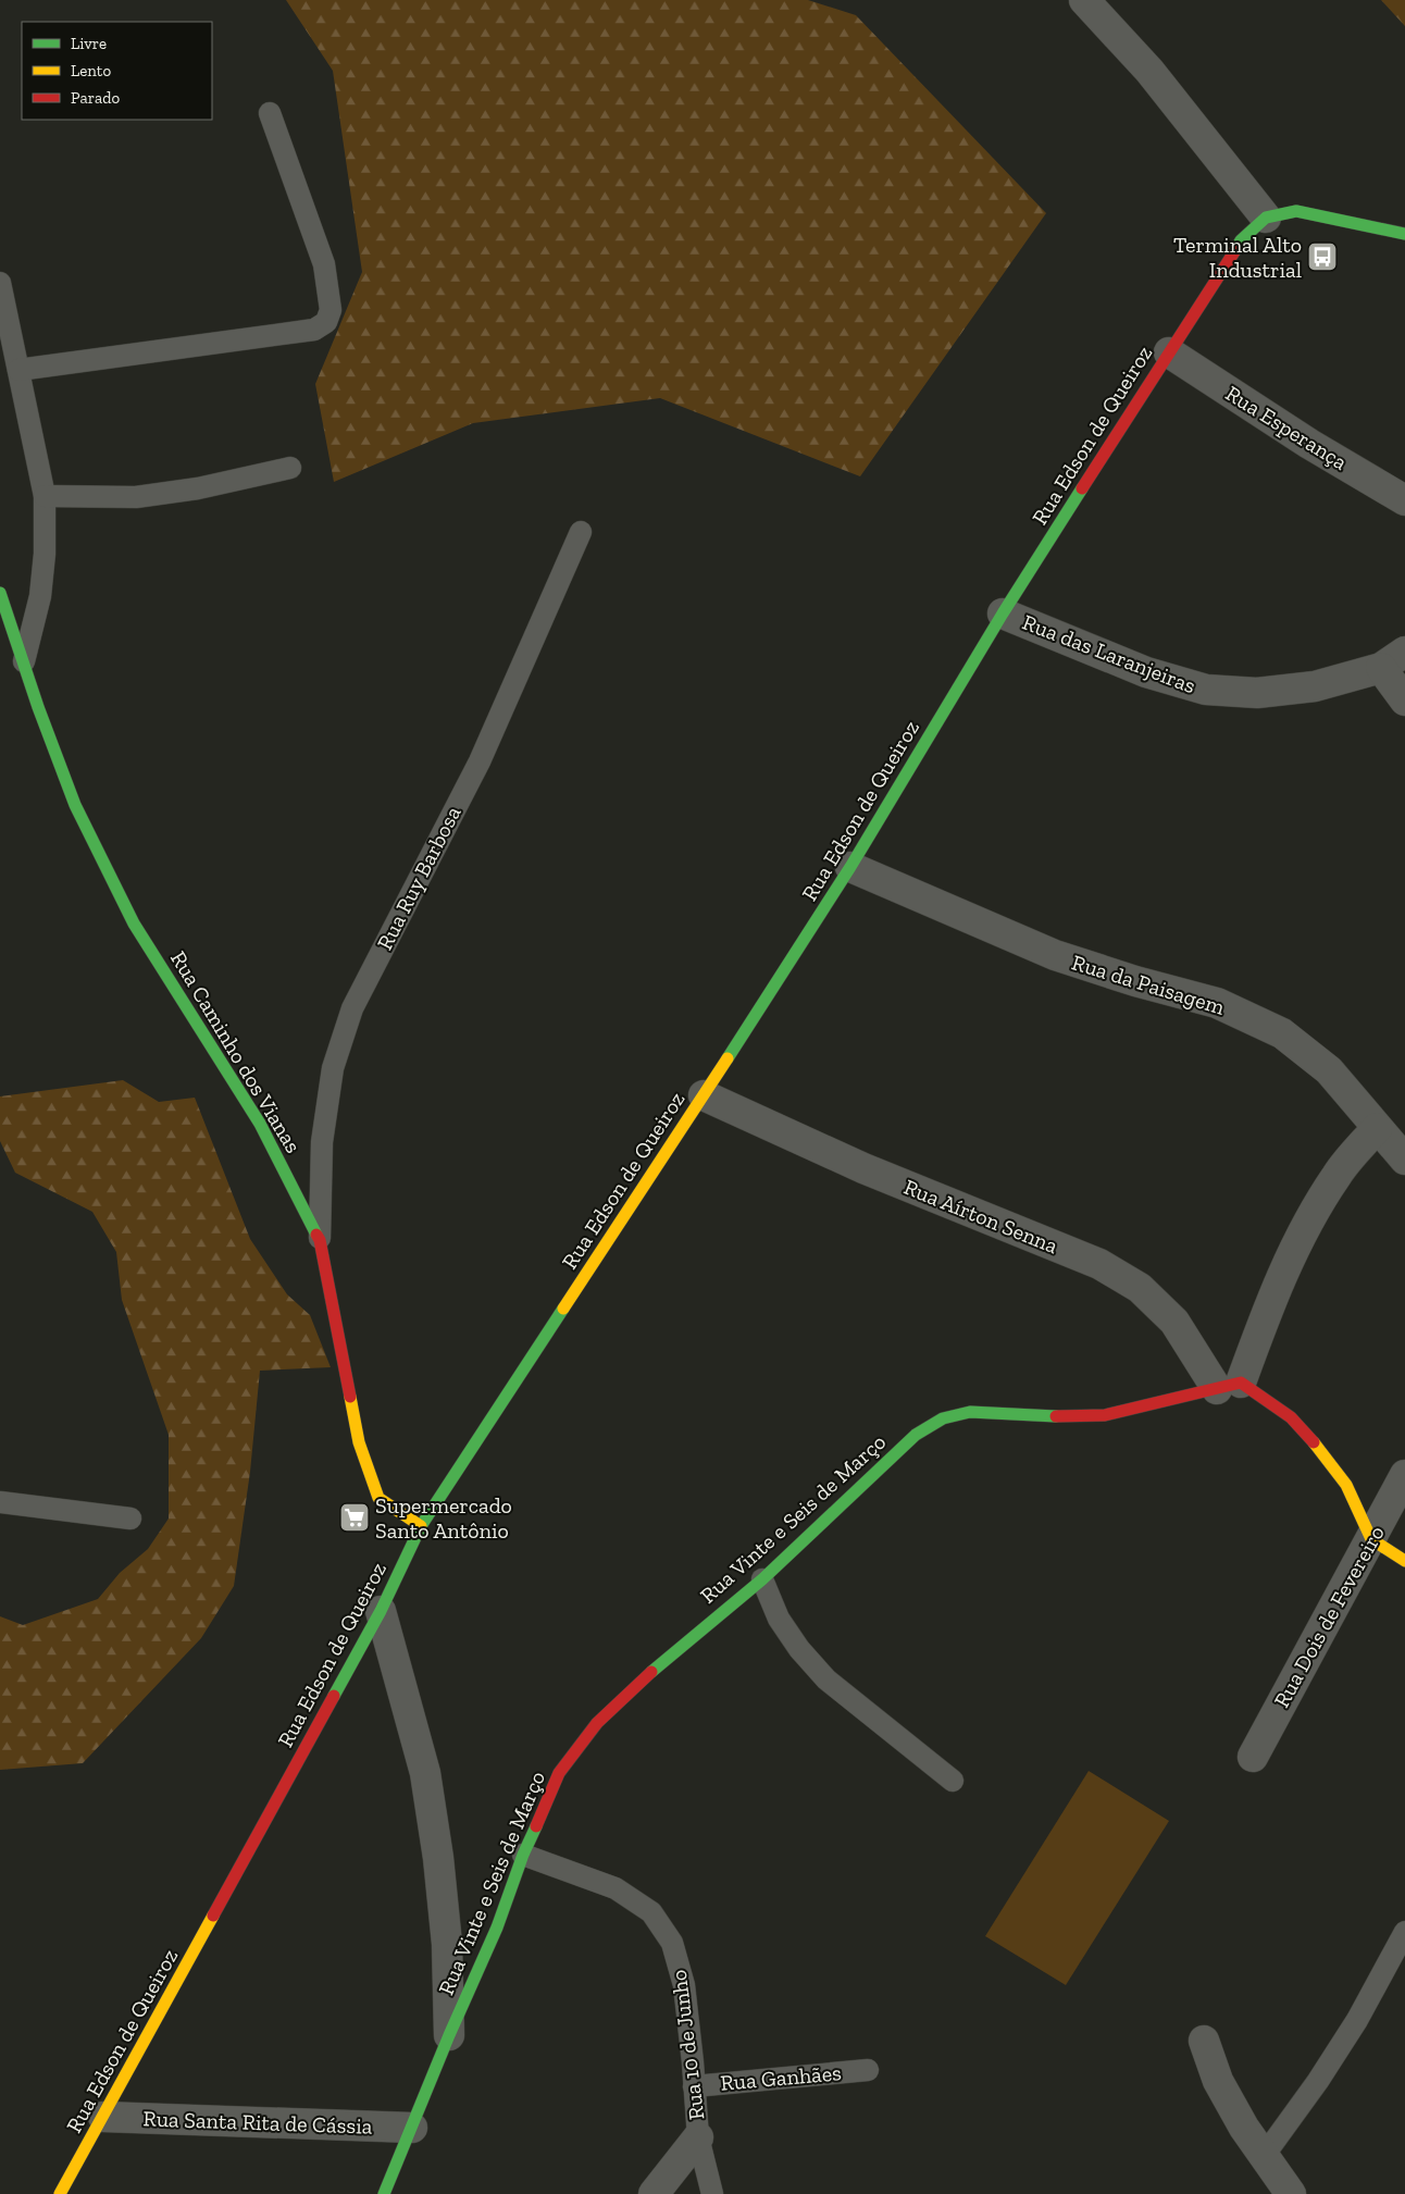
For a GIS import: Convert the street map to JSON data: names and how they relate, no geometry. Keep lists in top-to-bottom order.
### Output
{
  "streets": {
    "street": [
      "Rua Esperança",
      "Rua Edson de Queiroz",
      "Rua das Laranjeiras",
      "Rua da Paisagem",
      "Rua Caminho dos Vianas",
      "Rua Aírton Senna",
      "Rua Vinte e Seis de Março",
      "Rua Dois de Fevereiro",
      "Rua Santa Rita de Cássia"
    ],
    "lane": ["Rua Ruy Barbosa", "Rua 10 de Junho", "Rua Ganhães"]
  },
  "crossings": [
    ["Rua Esperança", "Rua Edson de Queiroz"],
    ["Rua Edson de Queiroz", "Rua das Laranjeiras"],
    ["Rua Edson de Queiroz", "Rua da Paisagem"],
    ["Rua Edson de Queiroz", "Rua Caminho dos Vianas"],
    ["Rua Edson de Queiroz", "Rua Aírton Senna"],
    ["Rua Edson de Queiroz", "Rua Santa Rita de Cássia"],
    ["Rua Ruy Barbosa", "Rua Caminho dos Vianas"],
    ["Rua Aírton Senna", "Rua Vinte e Seis de Março"],
    ["Rua Vinte e Seis de Março", "Rua 10 de Junho"],
    ["Rua Vinte e Seis de Março", "Rua Santa Rita de Cássia"],
    ["Rua 10 de Junho", "Rua Ganhães"]
  ],
  "places": {
    "bus stop": ["Terminal Alto Industrial"],
    "supermarket": ["Supermercado Santo Antônio"]
  },
  "legend": ["Livre", "Lento", "Parado"]
}
